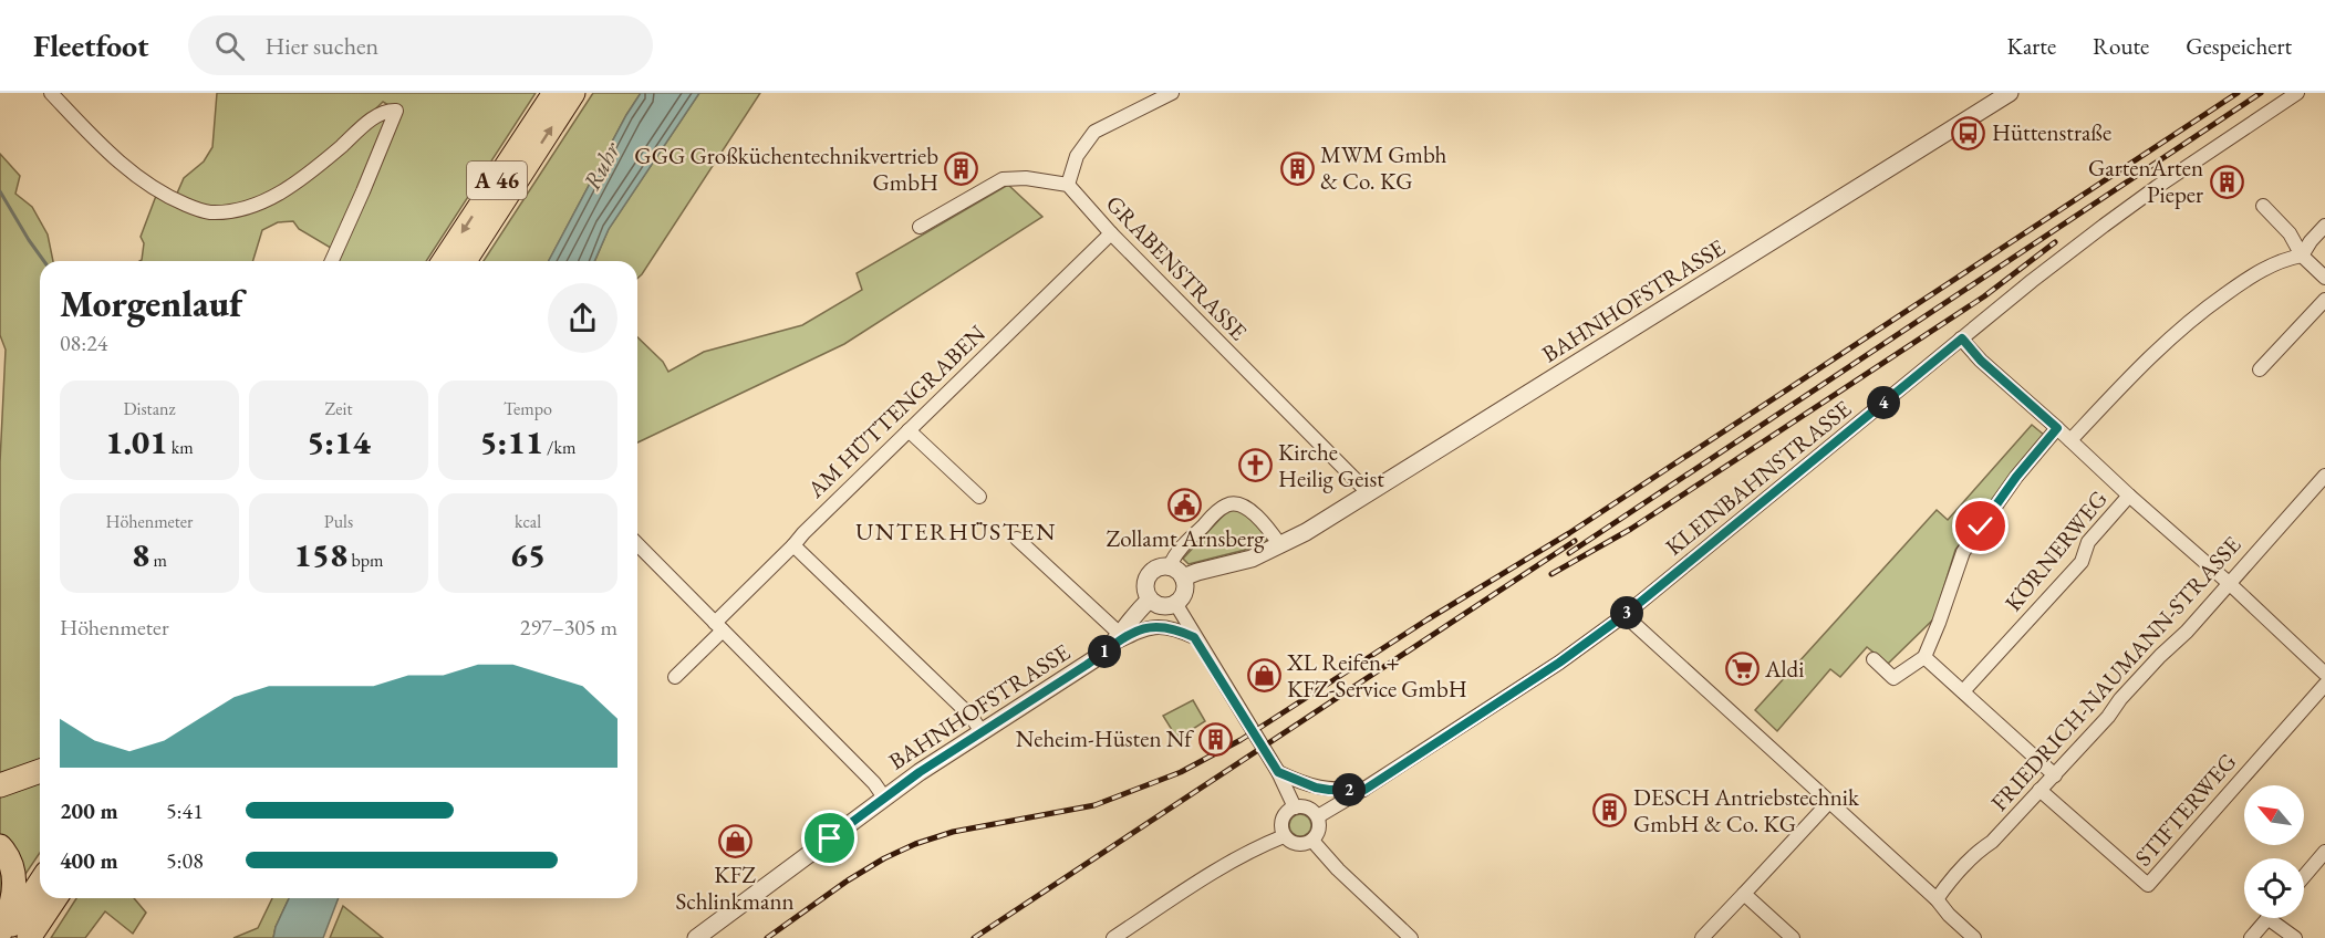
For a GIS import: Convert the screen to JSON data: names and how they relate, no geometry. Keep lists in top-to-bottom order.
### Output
{
  "streets": {
    "highway": ["A 46"],
    "street": [
      "GRABENSTRASSE",
      "BAHNHOFSTRASSE",
      "AM HÜTTENGRABEN",
      "KLEINBAHNSTRASSE",
      "KÖRNERWEG",
      "FRIEDRICH-NAUMANN-STRASSE",
      "STIFTERWEG"
    ]
  },
  "crossings": [
    ["GRABENSTRASSE", "BAHNHOFSTRASSE"],
    ["GRABENSTRASSE", "AM HÜTTENGRABEN"],
    ["FRIEDRICH-NAUMANN-STRASSE", "STIFTERWEG"]
  ],
  "districts": ["UNTERHÜSTEN"],
  "water": ["Ruhr"],
  "places": {
    "bus stop": ["Hüttenstraße"],
    "building": [
      "MWM Gmbh & Co. KG",
      "GGG Großküchentechnikvertrieb GmbH",
      "GartenArten Pieper",
      "Neheim-Hüsten Nf",
      "DESCH Antriebstechnik GmbH & Co. KG"
    ],
    "church": ["Kirche Heilig Geist"],
    "public building": ["Zollamt Arnsberg"],
    "supermarket": ["Aldi"],
    "shop": ["XL Reifen + KFZ-Service GmbH", "KFZ Schlinkmann"]
  },
  "north": "top left",
  "page": {
    "header": "Fleetfoot",
    "search": "Hier suchen",
    "nav": ["Karte", "Route", "Gespeichert"],
    "heading": ["Morgenlauf", "08:24"],
    "stats": [
      ["Distanz", "1.01 km"],
      ["Zeit", "5:14"],
      ["Tempo", "5:11 /km"],
      ["Höhenmeter", "8 m"],
      ["Puls", "158 bpm"],
      ["kcal", "65"]
    ],
    "pins": [
      "4",
      "3",
      "1",
      "2"
    ],
    "chart": ["Höhenmeter", "297–305 m"],
    "list": [
      {
        "name": "200 m",
        "note": "5:41"
      },
      {
        "name": "400 m",
        "note": "5:08"
      }
    ]
  }
}
